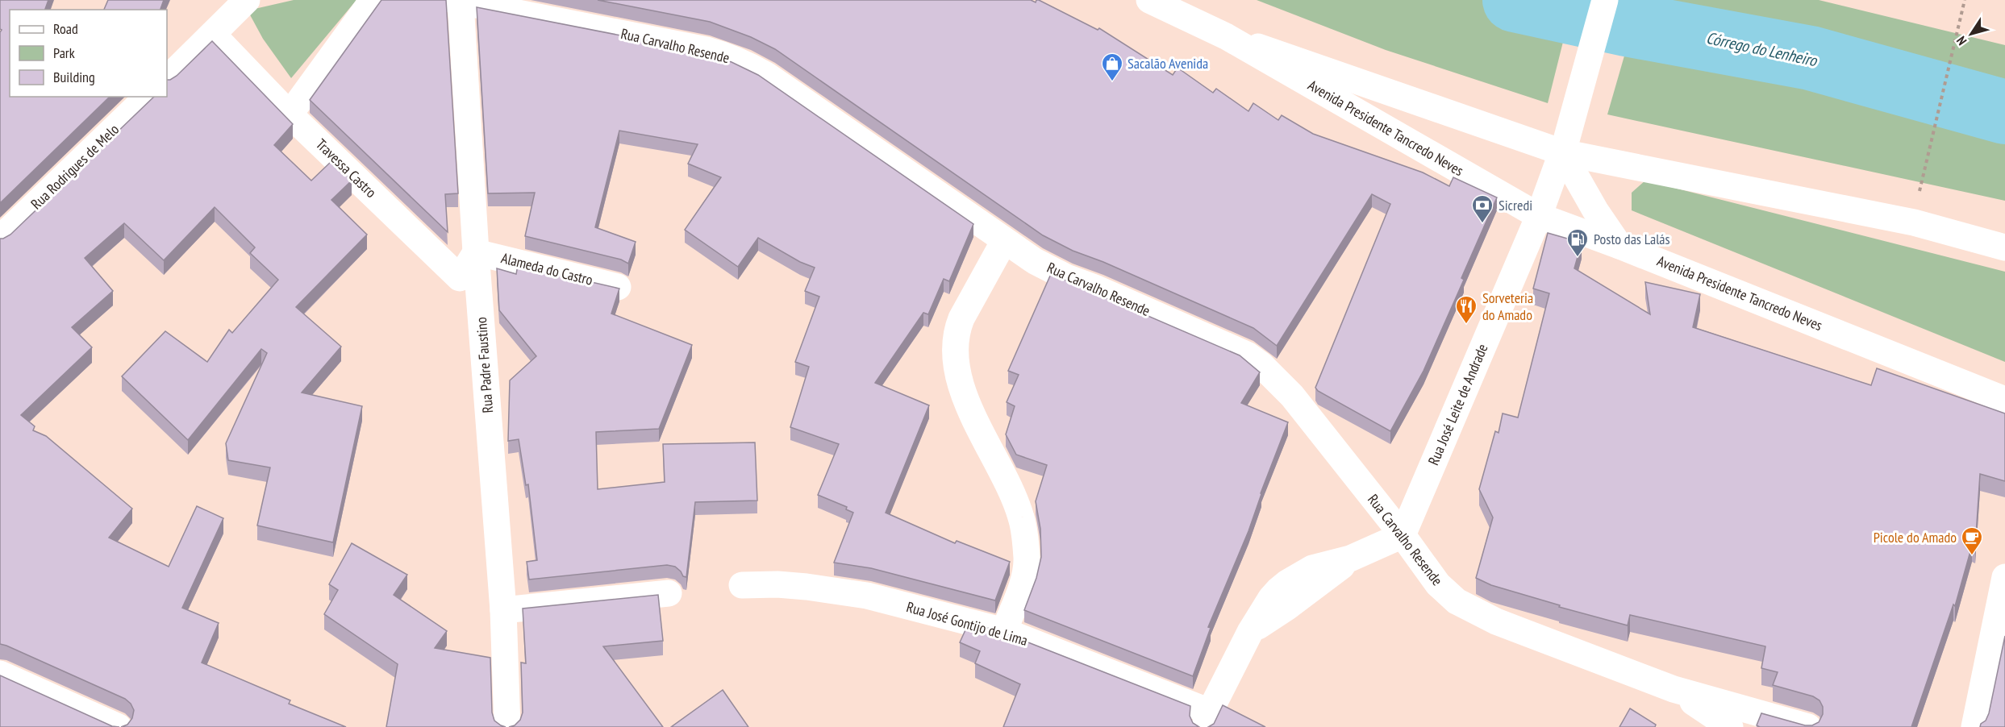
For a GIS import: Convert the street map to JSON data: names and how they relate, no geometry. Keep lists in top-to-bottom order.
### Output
{
  "streets": {
    "main road": [
      "Rua Carvalho Resende",
      "Avenida Presidente Tancredo Neves",
      "Rua Rodrigues de Melo",
      "Travessa Castro",
      "Alameda do Castro",
      "Rua Padre Faustino",
      "Rua José Leite de Andrade",
      "Rua José Gontijo de Lima"
    ]
  },
  "crossings": [
    ["Rua Carvalho Resende", "Rua Padre Faustino"],
    ["Rua Carvalho Resende", "Rua José Leite de Andrade"],
    ["Avenida Presidente Tancredo Neves", "Rua José Leite de Andrade"],
    ["Travessa Castro", "Alameda do Castro"],
    ["Travessa Castro", "Rua Padre Faustino"],
    ["Alameda do Castro", "Rua Padre Faustino"]
  ],
  "water": ["Córrego do Lenheiro"],
  "places": {
    "shop": ["Sacalão Avenida"],
    "bank": ["Sicredi"],
    "fuel station": ["Posto das Lalás"],
    "restaurant": ["Sorveteria do Amado"],
    "cafe": ["Picole do Amado"]
  },
  "legend": ["Road", "Park", "Building"],
  "north": "bottom left"
}
